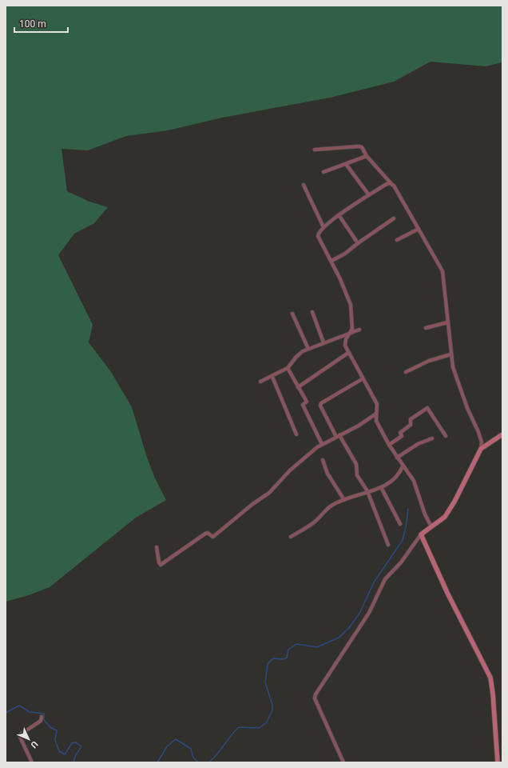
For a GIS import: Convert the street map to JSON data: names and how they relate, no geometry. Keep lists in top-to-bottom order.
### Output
{
  "scale_bar": "100 m",
  "north": "bottom right"
}
